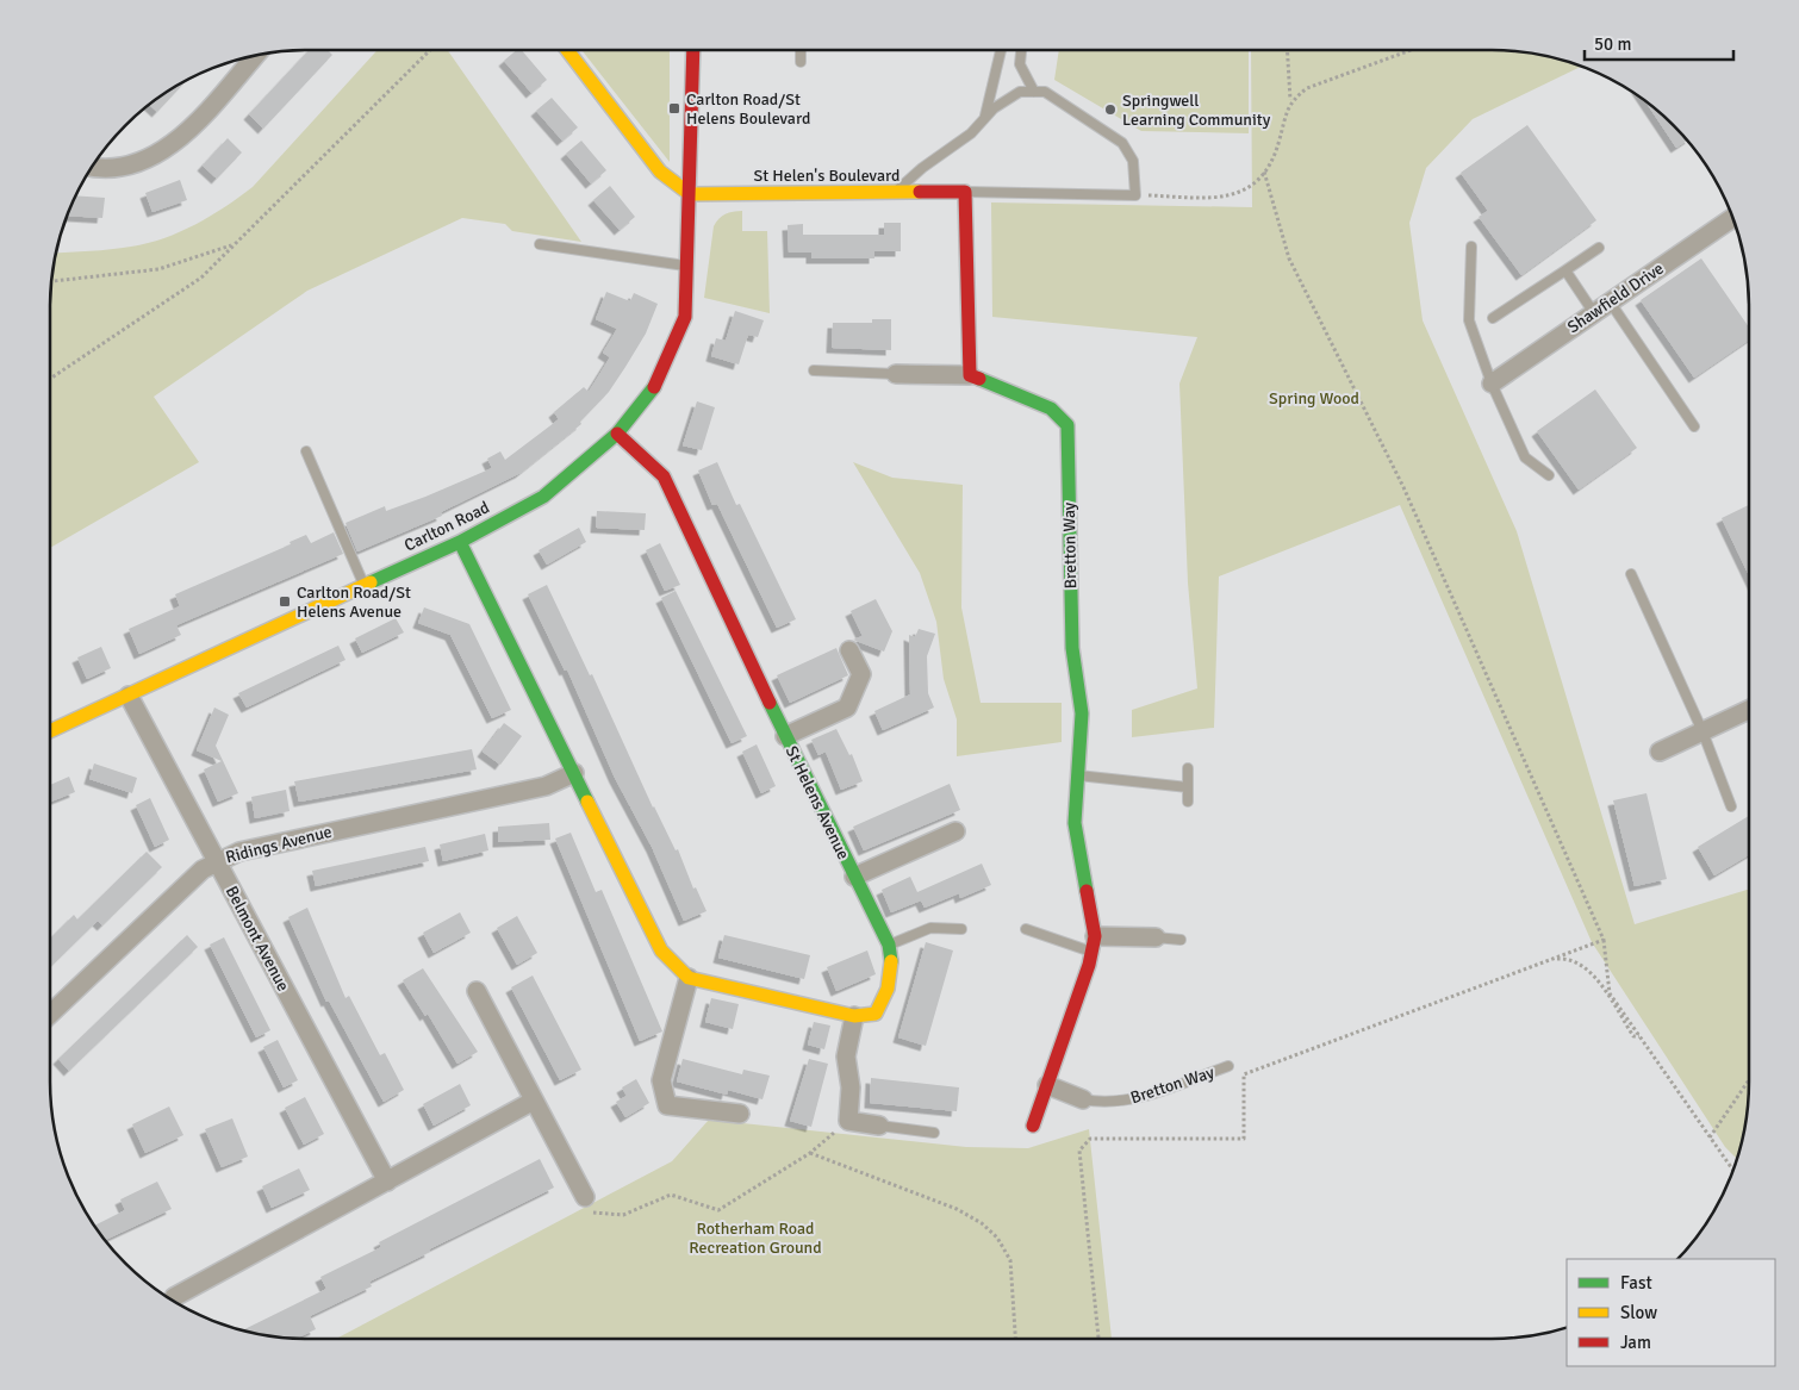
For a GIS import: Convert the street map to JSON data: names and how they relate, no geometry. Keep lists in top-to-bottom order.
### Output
{
  "streets": {
    "street": [
      "St Helen's Boulevard",
      "Shawfield Drive",
      "Carlton Road",
      "Bretton Way",
      "St Helens Avenue",
      "Ridings Avenue",
      "Belmont Avenue"
    ]
  },
  "crossings": [
    ["St Helen's Boulevard", "Carlton Road"],
    ["Carlton Road", "St Helens Avenue"],
    ["Carlton Road", "Belmont Avenue"],
    ["Ridings Avenue", "Belmont Avenue"]
  ],
  "parks": ["Spring Wood", "Rotherham Road Recreation Ground"],
  "places": {
    "transit": ["Carlton Road/St Helens Boulevard", "Carlton Road/St Helens Avenue"],
    "other": ["Springwell Learning Community"]
  },
  "legend": ["Fast", "Slow", "Jam"],
  "scale_bar": "50 m"
}
